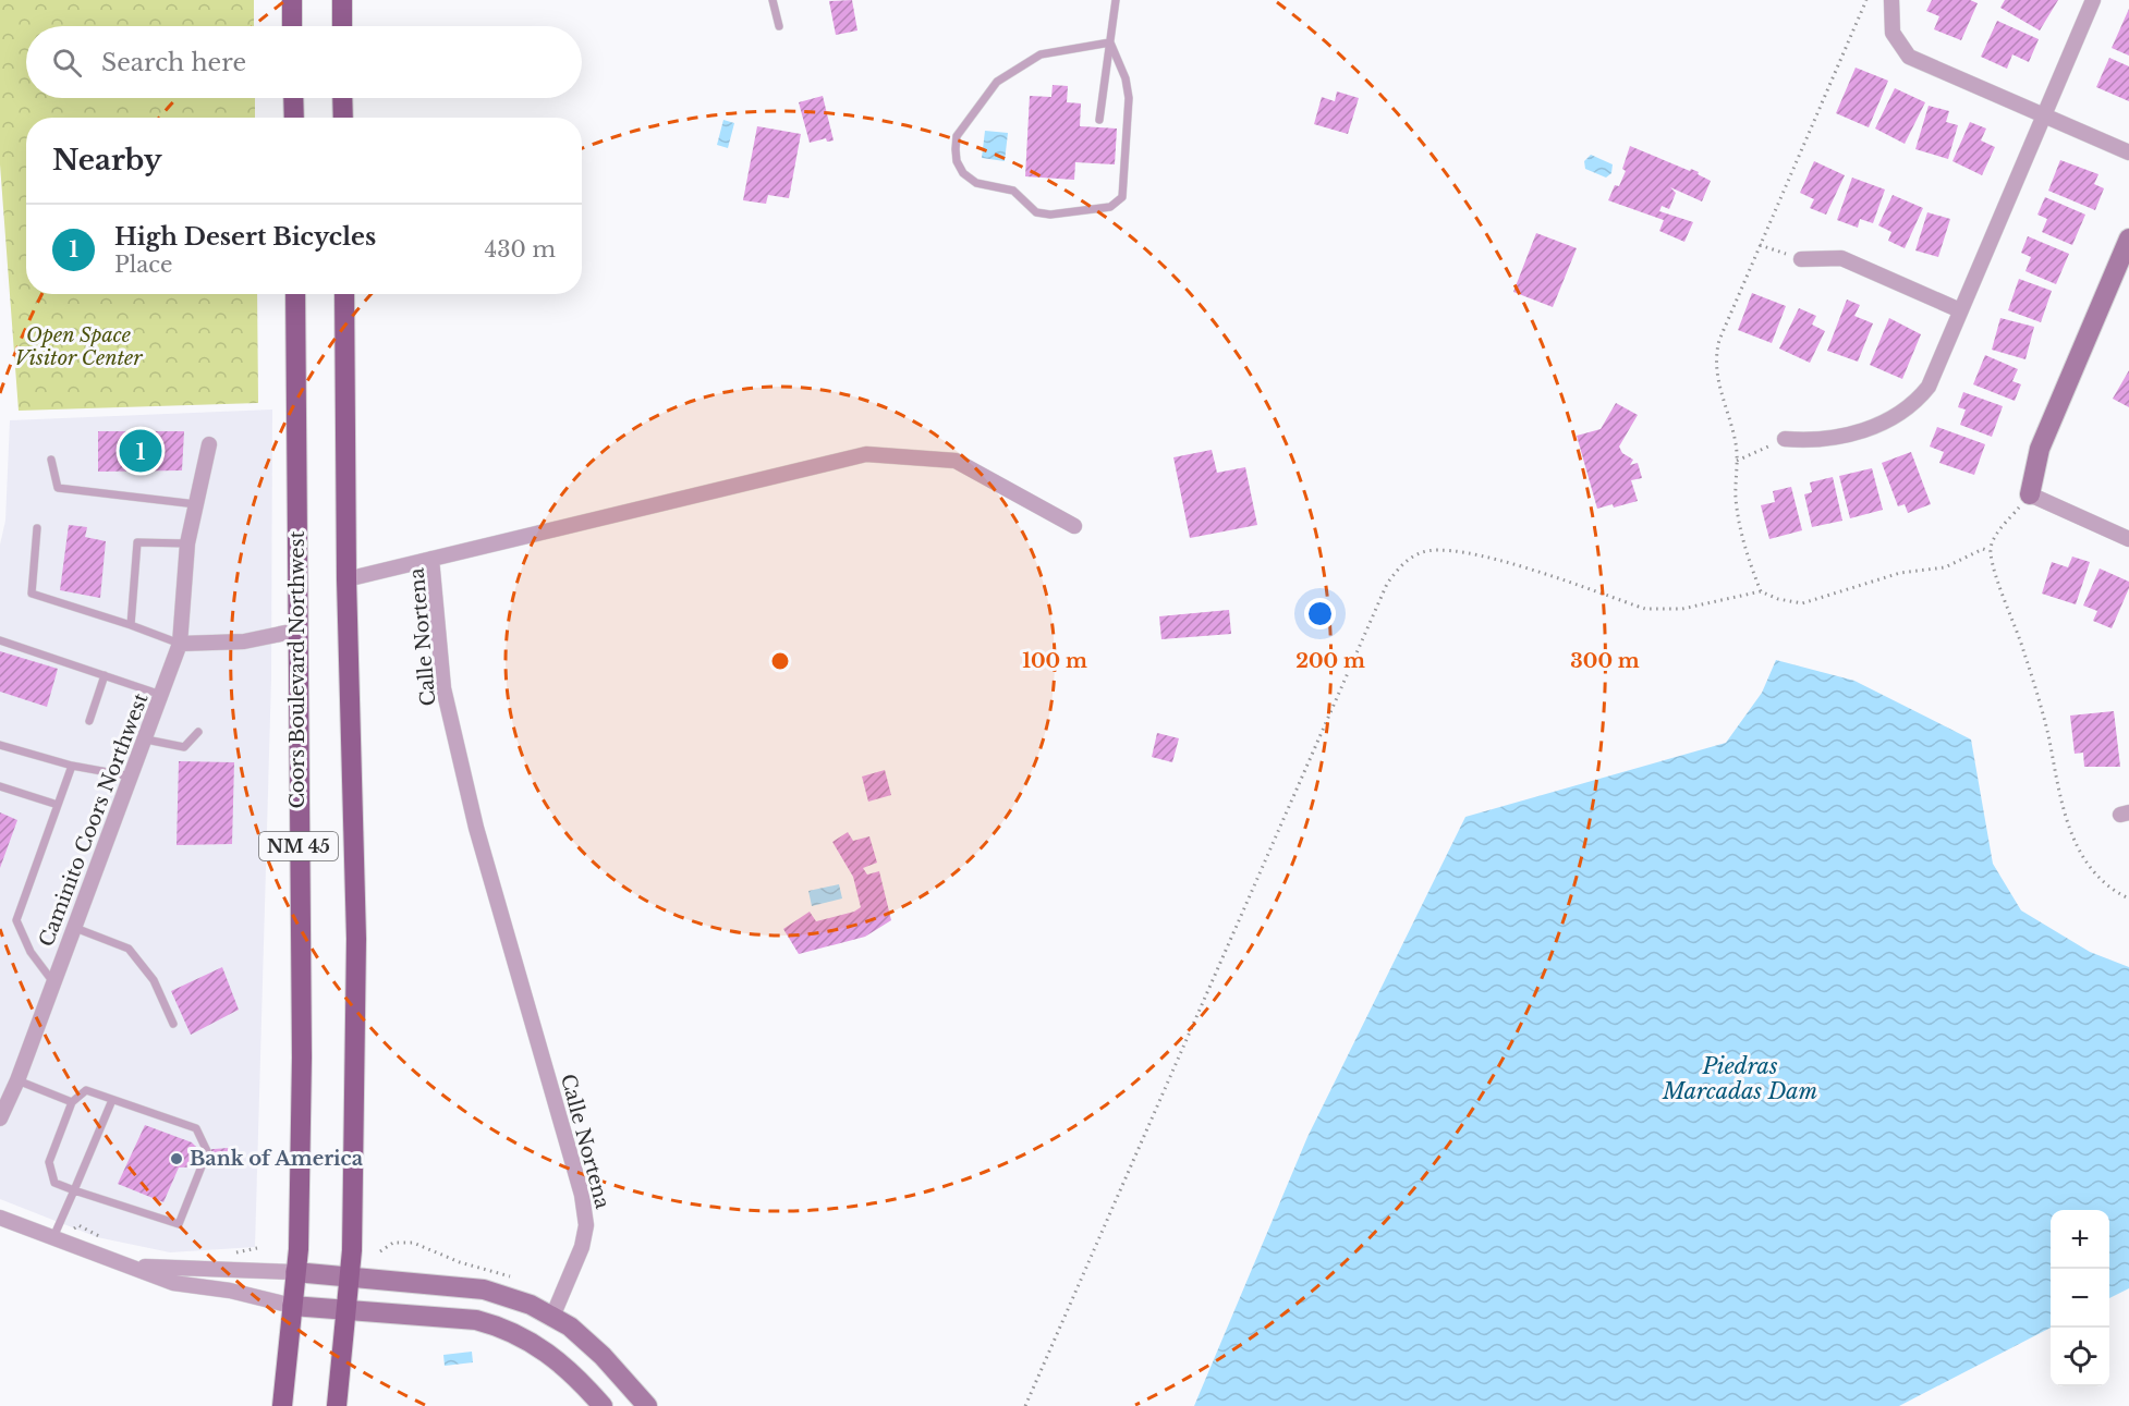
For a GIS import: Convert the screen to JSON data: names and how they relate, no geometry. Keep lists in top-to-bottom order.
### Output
{
  "streets": {
    "main road": ["Coors Boulevard Northwest", "NM 45"],
    "street": ["Calle Nortena", "Caminito Coors Northwest"]
  },
  "water": ["Piedras Marcadas Dam"],
  "parks": ["Open Space Visitor Center"],
  "places": ["Bank of America"],
  "page": {
    "search": "Search here",
    "heading": "Nearby",
    "list": [
      {
        "mark": "1",
        "name": "High Desert Bicycles",
        "note": "Place",
        "value": "430 m"
      }
    ],
    "pins": "1",
    "map_buttons": ["+", "−"]
  },
  "rings": ["100 m", "200 m", "300 m"]
}
